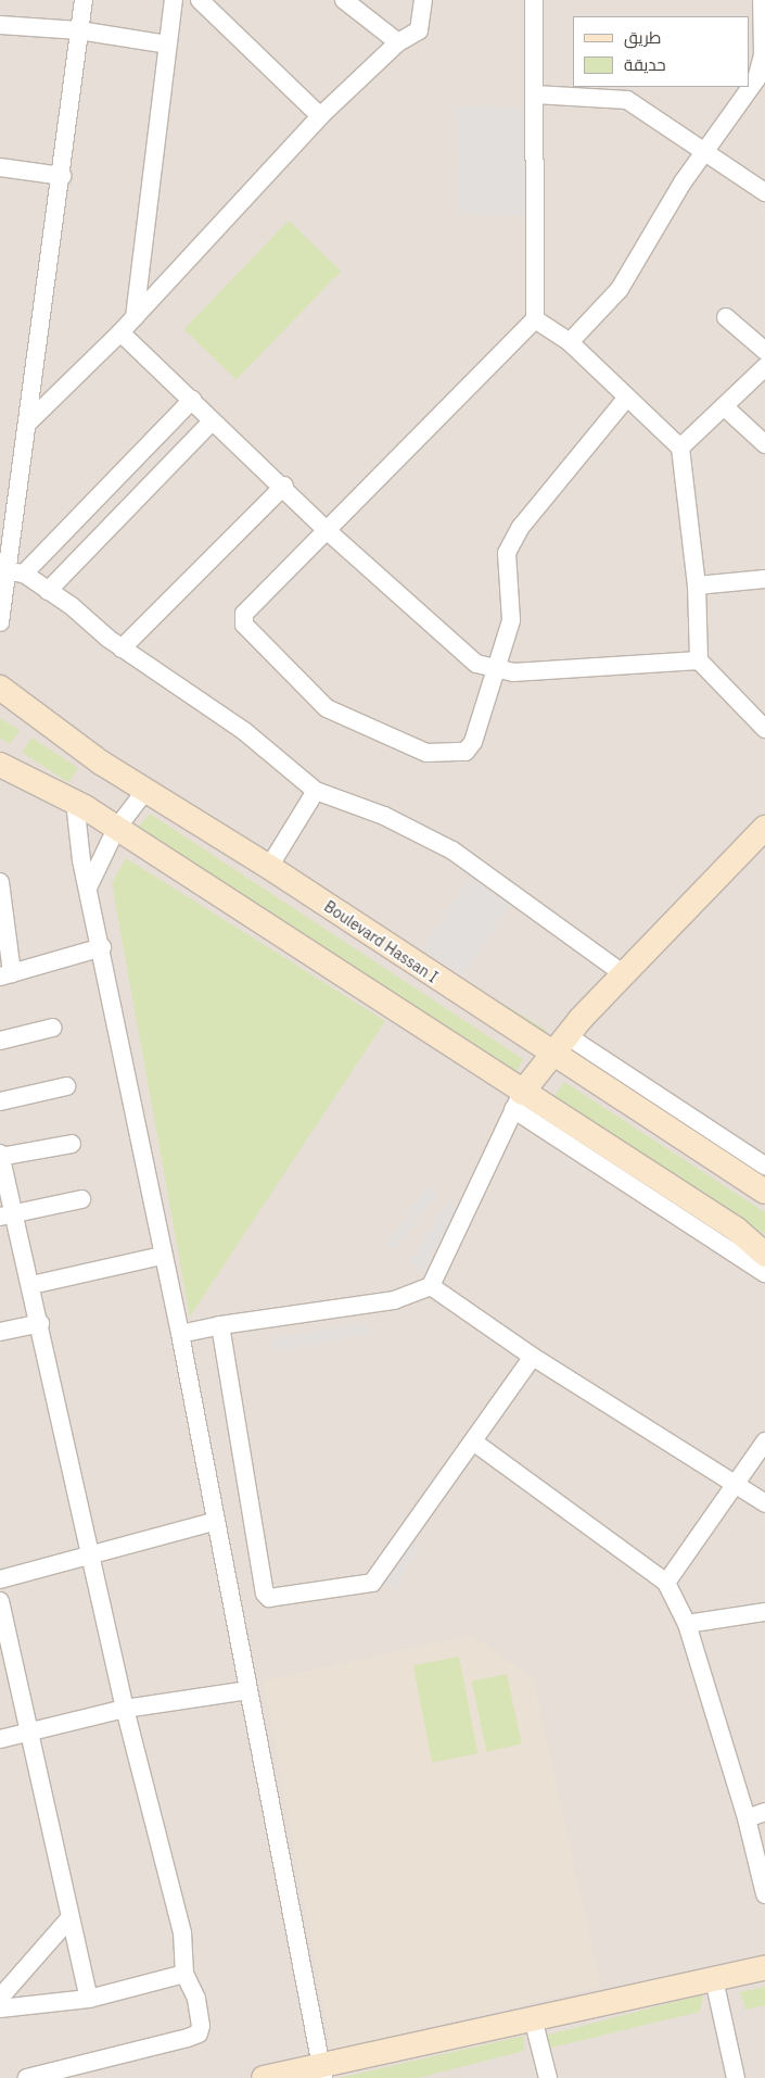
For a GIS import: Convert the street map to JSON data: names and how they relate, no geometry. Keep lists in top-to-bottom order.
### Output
{
  "streets": {
    "main road": ["Boulevard Hassan I"]
  },
  "legend": ["طريق", "حديقة"]
}
